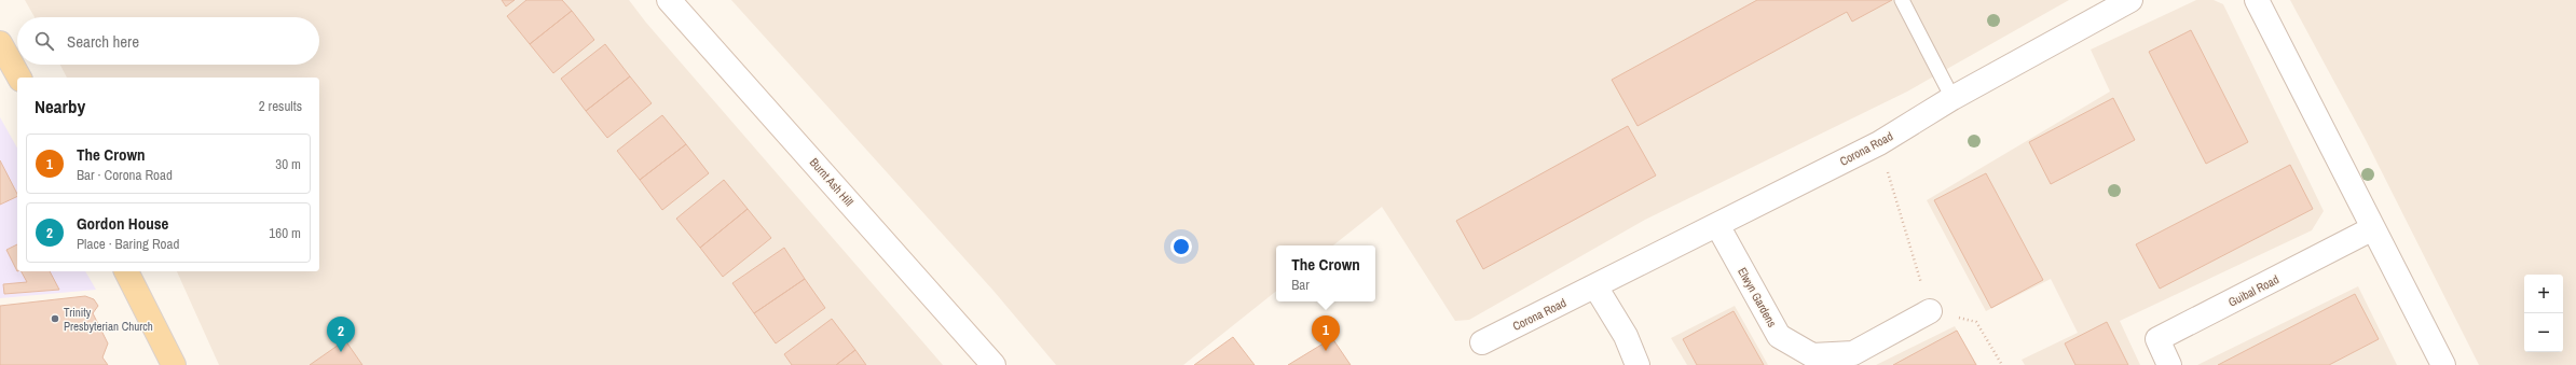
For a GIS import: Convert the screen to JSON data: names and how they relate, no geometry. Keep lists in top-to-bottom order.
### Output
{
  "streets": {
    "street": [
      "Corona Road",
      "Burnt Ash Hill",
      "Guibal Road",
      "Elwyn Gardens"
    ]
  },
  "crossings": [
    ["Corona Road", "Elwyn Gardens"]
  ],
  "places": ["Trinity Presbyterian Church"],
  "page": {
    "search": "Search here",
    "heading": ["Nearby", "2 results"],
    "list": [
      {
        "mark": "1",
        "name": "The Crown",
        "note": "Bar · Corona Road",
        "value": "30 m"
      },
      {
        "mark": "2",
        "name": "Gordon House",
        "note": "Place · Baring Road",
        "value": "160 m"
      }
    ],
    "popup": ["The Crown", "Bar"],
    "map_buttons": ["+", "−"],
    "pins": ["1", "2"]
  }
}
